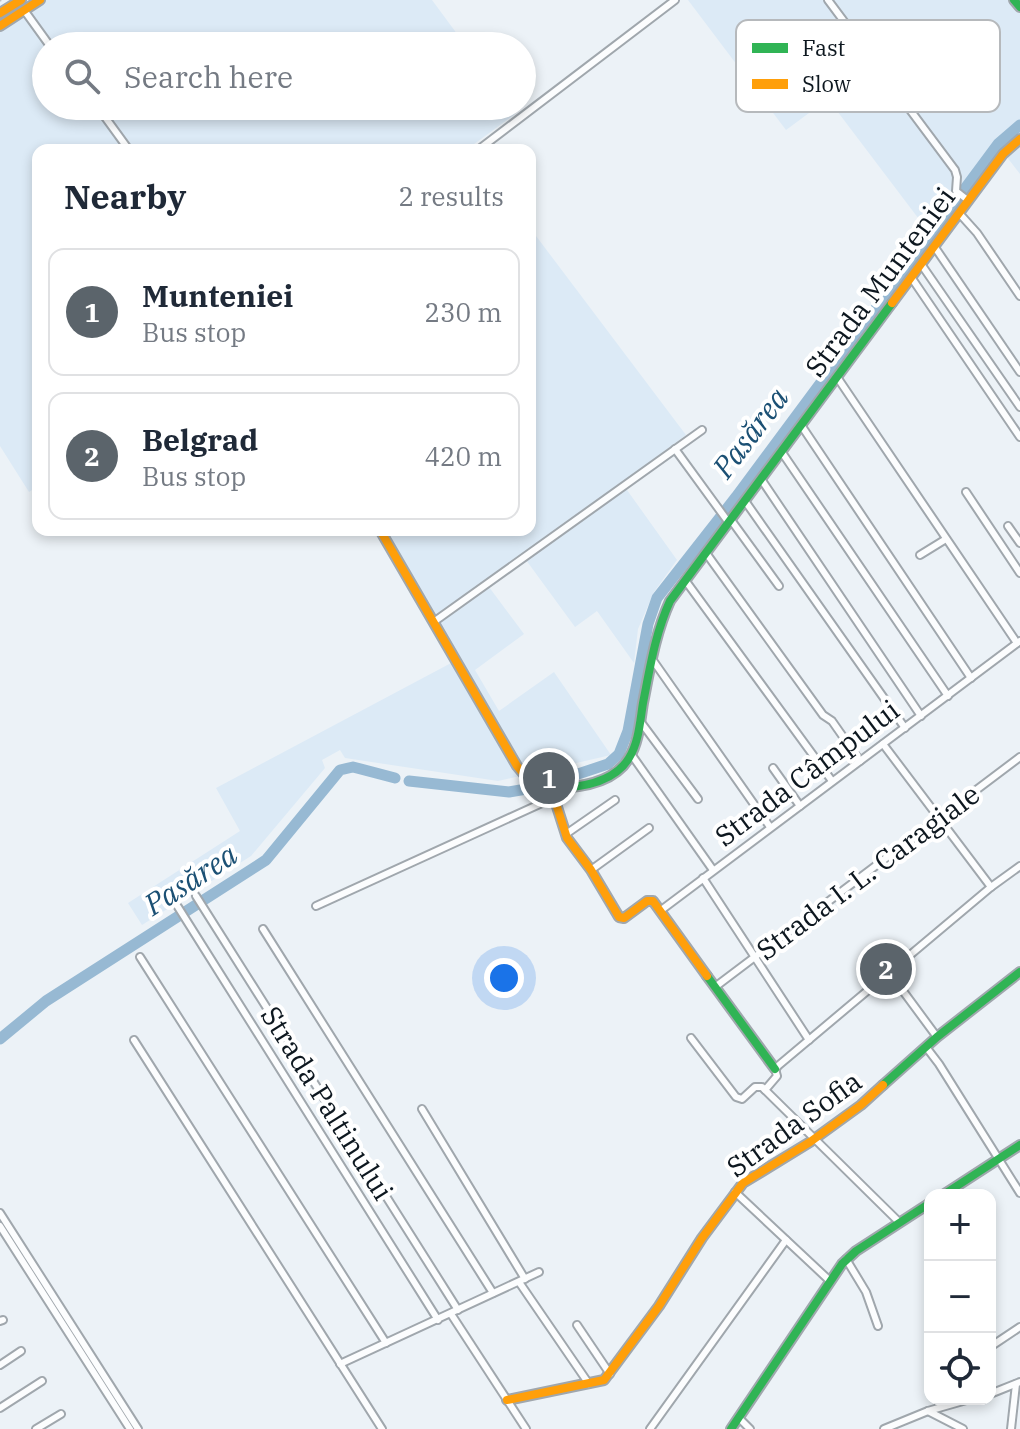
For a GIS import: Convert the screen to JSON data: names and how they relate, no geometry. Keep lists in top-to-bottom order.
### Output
{
  "streets": {
    "street": [
      "Strada Munteniei",
      "Strada Câmpului",
      "Strada I. L. Caragiale",
      "Strada Paltinului",
      "Strada Sofia"
    ]
  },
  "water": ["Pasărea"],
  "legend": ["Fast", "Slow"],
  "page": {
    "search": "Search here",
    "heading": ["Nearby", "2 results"],
    "list": [
      {
        "mark": "1",
        "name": "Munteniei",
        "note": "Bus stop",
        "value": "230 m"
      },
      {
        "mark": "2",
        "name": "Belgrad",
        "note": "Bus stop",
        "value": "420 m"
      }
    ],
    "pins": ["1", "2"],
    "map_buttons": ["+", "−"]
  }
}
